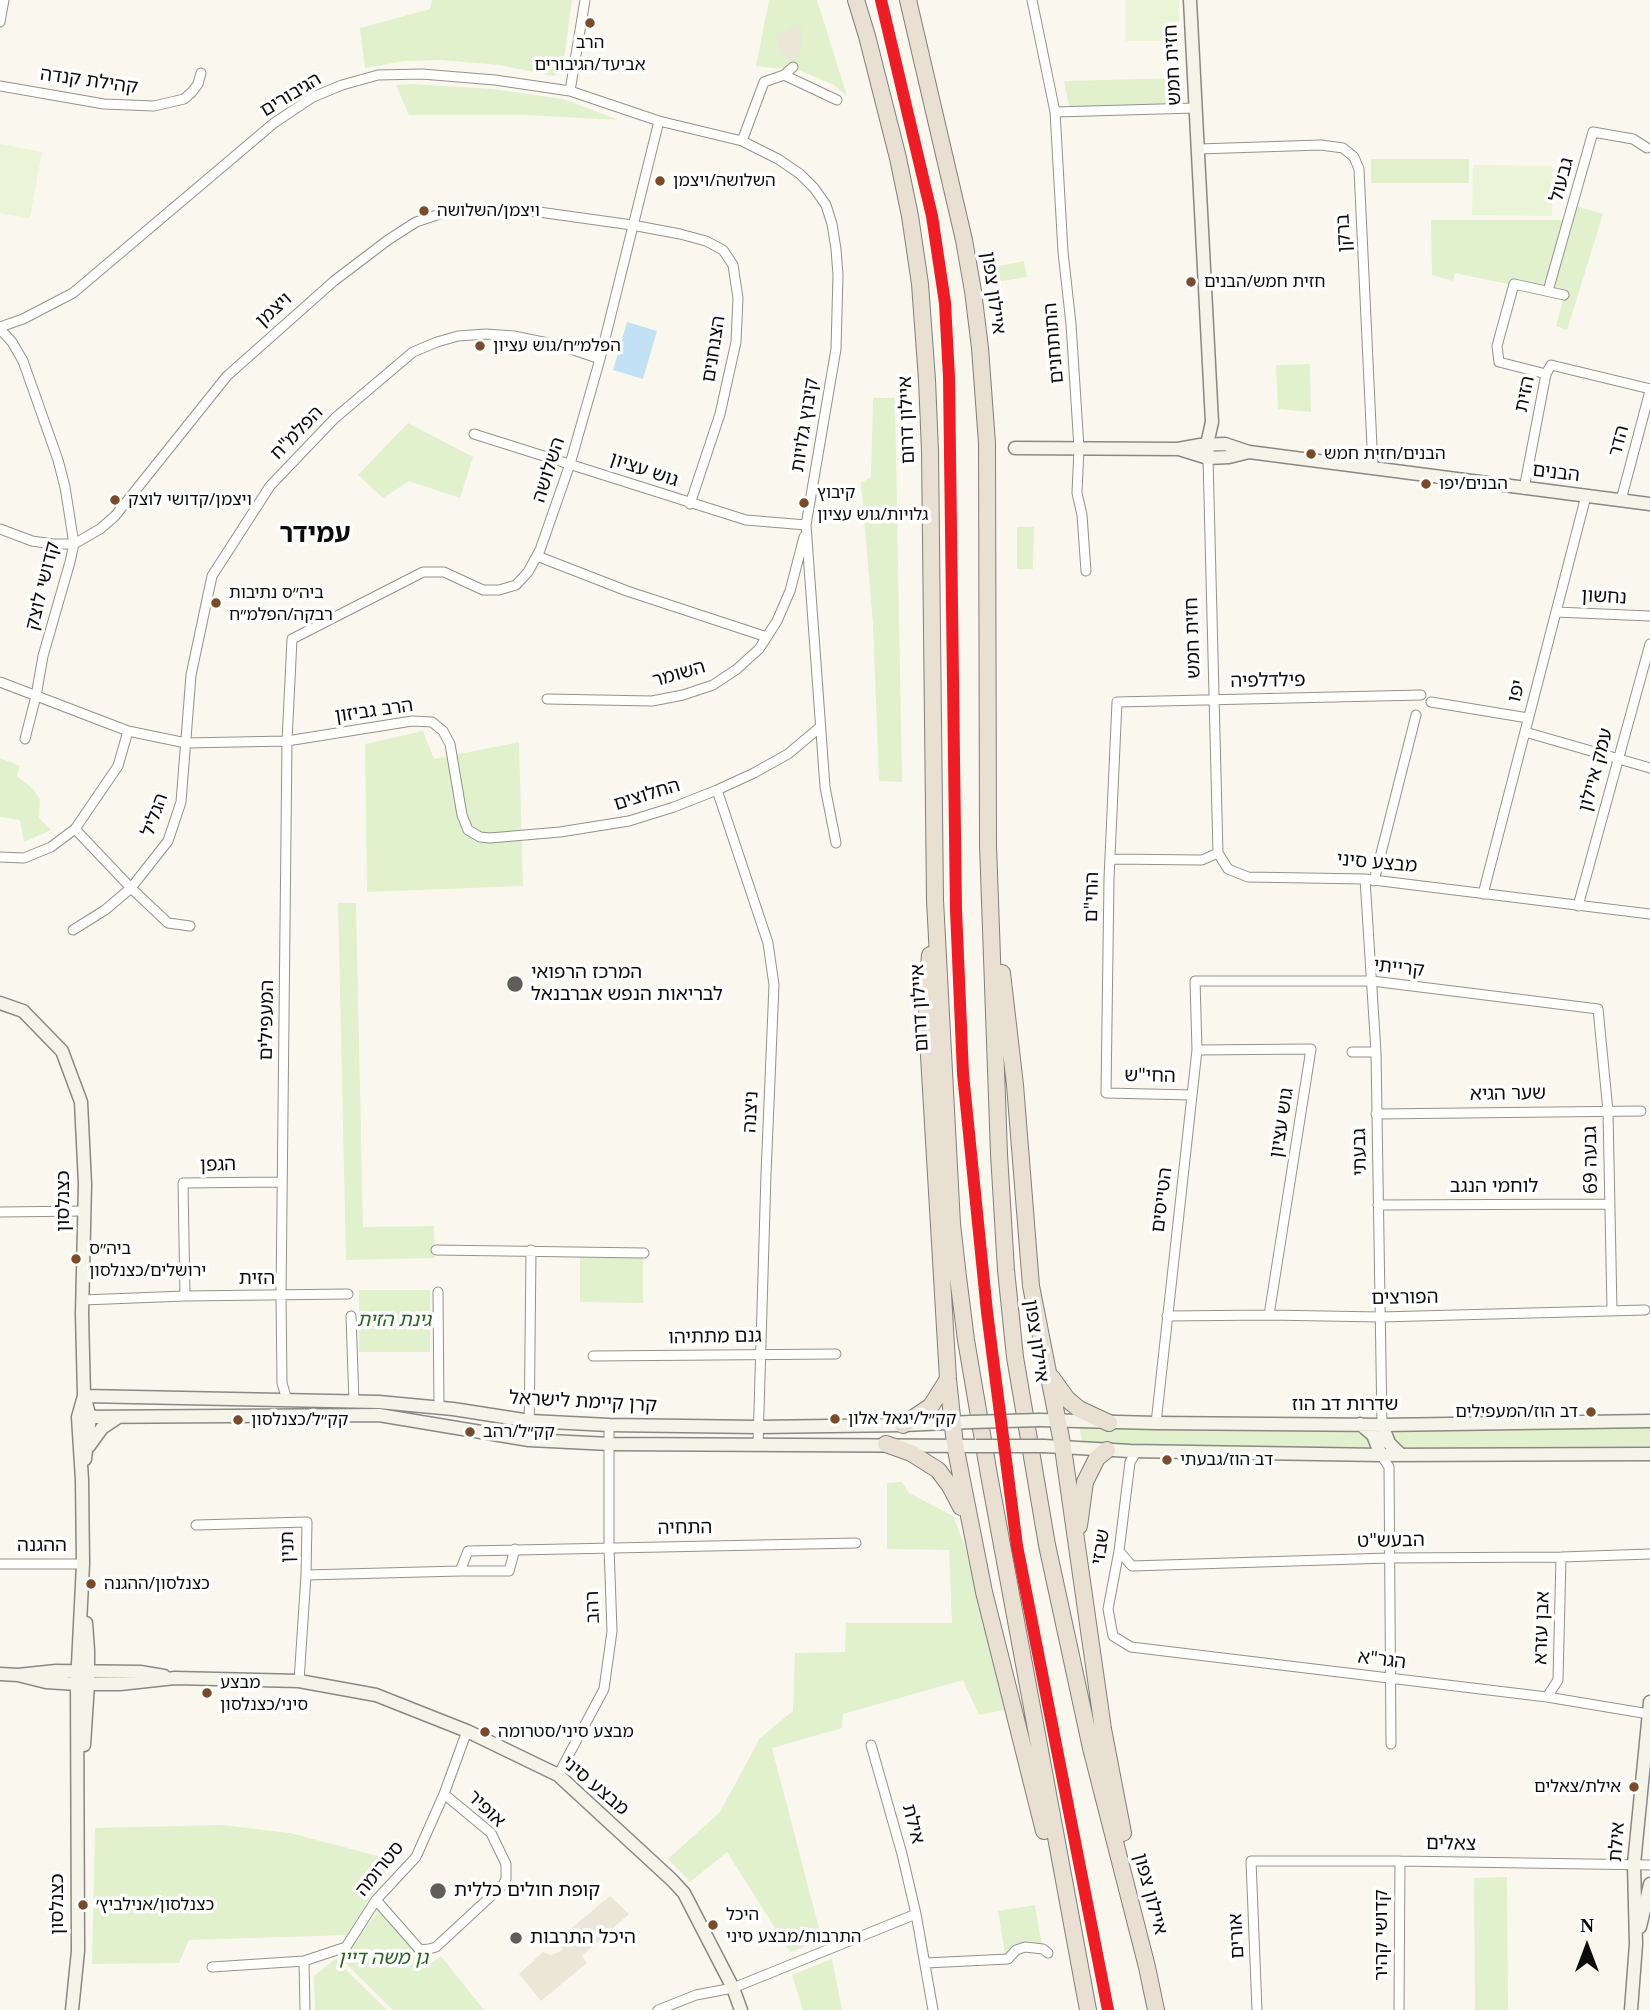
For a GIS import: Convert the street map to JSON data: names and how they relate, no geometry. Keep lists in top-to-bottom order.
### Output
{
  "streets": {
    "highway": ["איילון צפון", "איילון דרום"],
    "street": [
      "חזית חמש",
      "קהילת קנדה",
      "הגיבורים",
      "גבעול",
      "ברקן",
      "ויצמן",
      "התותחנים",
      "הצנחנים",
      "הזית",
      "קיבוץ גלויות",
      "הפלמ\"ח",
      "הדר",
      "השלושה",
      "גוש עציון",
      "הבנים",
      "קדושי לוצק",
      "נחשון",
      "השומר",
      "פילדלפיה",
      "יפו",
      "הרב גביזון",
      "עמק איילון",
      "החלוצים",
      "הגליל",
      "מבצע סיני",
      "החי\"ם",
      "קרייתי",
      "המעפילים",
      "החי\"ש",
      "שער הגיא",
      "ניצנה",
      "גבעתי",
      "גבעה 69",
      "הגפן",
      "לוחמי הנגב",
      "הטייסים",
      "כצנלסון",
      "הפורצים",
      "גנם מתתיהו",
      "קרן קיימת לישראל",
      "שדרות דב הוז",
      "התחיה",
      "הבעש\"ט",
      "ההגנה",
      "תנין",
      "שבזי",
      "רהב",
      "אבן עזרא",
      "הגר\"א",
      "אופיר",
      "אילת",
      "צאלים",
      "סטרומה",
      "קדושי קהיר",
      "אורים"
    ]
  },
  "crossings": [
    ["חזית חמש", "ברקן"],
    ["חזית חמש", "הבנים"],
    ["חזית חמש", "פילדלפיה"],
    ["חזית חמש", "מבצע סיני"],
    ["הגיבורים", "קיבוץ גלויות"],
    ["הגיבורים", "השלושה"],
    ["הגיבורים", "קדושי לוצק"],
    ["ברקן", "הבנים"],
    ["ויצמן", "הצנחנים"],
    ["ויצמן", "השלושה"],
    ["ויצמן", "קדושי לוצק"],
    ["התותחנים", "הבנים"],
    ["הצנחנים", "השלושה"],
    ["הצנחנים", "גוש עציון"],
    ["הזית", "הדר"],
    ["הזית", "הבנים"],
    ["הזית", "המעפילים"],
    ["הזית", "הגפן"],
    ["הזית", "כצנלסון"],
    ["קיבוץ גלויות", "השלושה"],
    ["קיבוץ גלויות", "גוש עציון"],
    ["קיבוץ גלויות", "השומר"],
    ["קיבוץ גלויות", "החלוצים"],
    ["הפלמ\"ח", "השלושה"],
    ["הפלמ\"ח", "הגליל"],
    ["הדר", "הבנים"],
    ["השלושה", "גוש עציון"],
    ["השלושה", "המעפילים"],
    ["גוש עציון", "השומר"],
    ["גוש עציון", "הטייסים"],
    ["גוש עציון", "הפורצים"],
    ["הבנים", "יפו"],
    ["נחשון", "יפו"],
    ["פילדלפיה", "החי\"ם"],
    ["יפו", "מבצע סיני"],
    ["הרב גביזון", "החלוצים"],
    ["הרב גביזון", "המעפילים"],
    ["עמק איילון", "מבצע סיני"],
    ["החלוצים", "ניצנה"],
    ["מבצע סיני", "גבעתי"],
    ["מבצע סיני", "כצנלסון"],
    ["מבצע סיני", "תנין"],
    ["מבצע סיני", "רהב"],
    ["מבצע סיני", "סטרומה"],
    ["החי\"ם", "החי\"ש"],
    ["קרייתי", "גבעתי"],
    ["קרייתי", "גבעה 69"],
    ["קרייתי", "הטייסים"],
    ["המעפילים", "הגפן"],
    ["המעפילים", "קרן קיימת לישראל"],
    ["החי\"ש", "הטייסים"],
    ["שער הגיא", "גבעתי"],
    ["שער הגיא", "גבעה 69"],
    ["ניצנה", "גנם מתתיהו"],
    ["ניצנה", "קרן קיימת לישראל"],
    ["גבעתי", "לוחמי הנגב"],
    ["גבעתי", "הפורצים"],
    ["גבעתי", "שדרות דב הוז"],
    ["גבעה 69", "לוחמי הנגב"],
    ["גבעה 69", "הפורצים"],
    ["הטייסים", "הפורצים"],
    ["הטייסים", "שדרות דב הוז"],
    ["כצנלסון", "קרן קיימת לישראל"],
    ["כצנלסון", "ההגנה"],
    ["קרן קיימת לישראל", "שדרות דב הוז"],
    ["קרן קיימת לישראל", "רהב"],
    ["התחיה", "רהב"],
    ["הבעש\"ט", "שבזי"],
    ["הבעש\"ט", "אבן עזרא"],
    ["שבזי", "הגר\"א"],
    ["אבן עזרא", "הגר\"א"],
    ["הגר\"א", "אילת"],
    ["אופיר", "סטרומה"],
    ["אילת", "צאלים"],
    ["צאלים", "קדושי קהיר"],
    ["צאלים", "אורים"]
  ],
  "districts": ["עמידר"],
  "parks": ["גינת הזית", "גן משה דיין"],
  "places": [
    "הרב אביעד/הגיבורים",
    "השלושה/ויצמן",
    "ויצמן/השלושה",
    "חזית חמש/הבנים",
    "הפלמ״ח/גוש עציון",
    "הבנים/חזית חמש",
    "הבנים/יפו",
    "ויצמן/קדושי לוצק",
    "קיבוץ גלויות/גוש עציון",
    "ביה״ס נתיבות רבקה/הפלמ״ח",
    "המרכז הרפואי לבריאות הנפש אברבנאל",
    "ביה״ס ירושלים/כצנלסון",
    "דב הוז/המעפילים",
    "קק״ל/יגאל אלון",
    "קק״ל/כצנלסון",
    "קק״ל/רהב",
    "דב הוז/גבעתי",
    "כצנלסון/ההגנה",
    "מבצע סיני/כצנלסון",
    "מבצע סיני/סטרומה",
    "אילת/צאלים",
    "קופת חולים כללית",
    "כצנלסון/אנילביץ׳",
    "היכל התרבות/מבצע סיני",
    "היכל התרבות"
  ],
  "north": "top"
}
